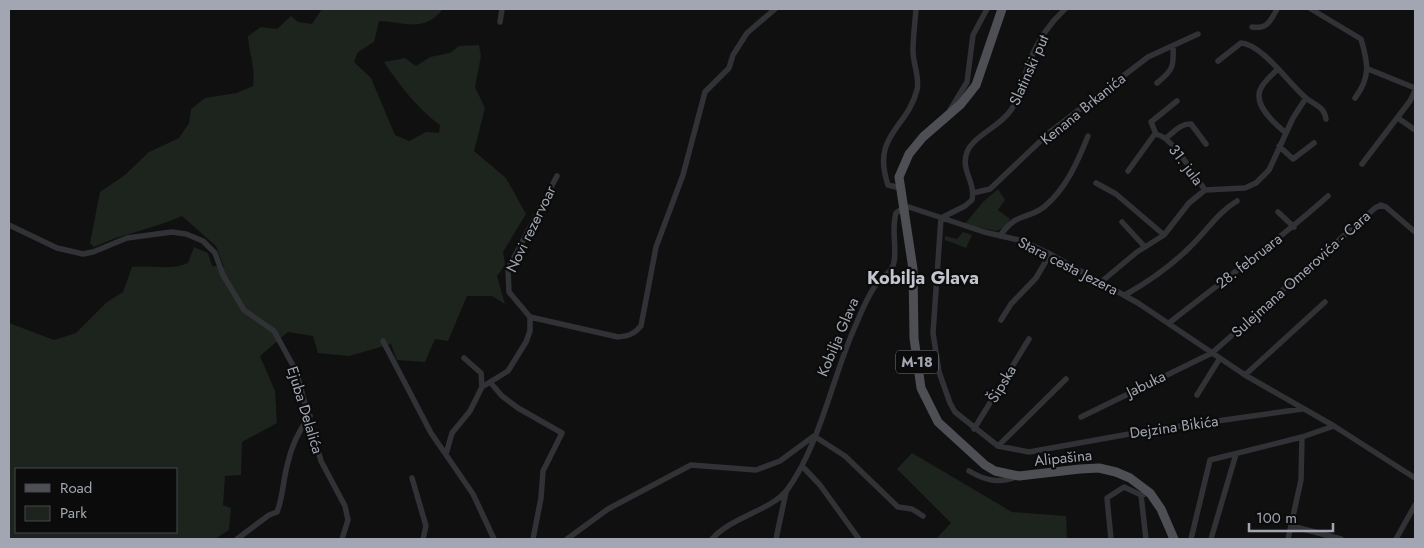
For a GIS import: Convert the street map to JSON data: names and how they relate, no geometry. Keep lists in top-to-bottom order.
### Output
{
  "streets": {
    "main road": ["M-18", "Alipašina"],
    "street": [
      "Slatinski put",
      "Kenana Brkanića",
      "31. jula",
      "Novi rezervoar",
      "28. februara",
      "Stara cesta Jezera",
      "Sulejmana Omerovića - Cara",
      "Kobilja Glava",
      "Šipska",
      "Jabuka",
      "Ejuba Delalića",
      "Dejzina Bikića"
    ]
  },
  "crossings": [
    ["Slatinski put", "Kenana Brkanića"],
    ["31. jula", "Stara cesta Jezera"],
    ["28. februara", "Stara cesta Jezera"],
    ["Stara cesta Jezera", "Kobilja Glava"],
    ["Stara cesta Jezera", "M-18"],
    ["Stara cesta Jezera", "Alipašina"],
    ["Sulejmana Omerovića - Cara", "Jabuka"],
    ["Kobilja Glava", "M-18"],
    ["Kobilja Glava", "Alipašina"],
    ["M-18", "Alipašina"]
  ],
  "districts": ["Kobilja Glava"],
  "legend": ["Road", "Park"],
  "scale_bar": "100 m"
}
